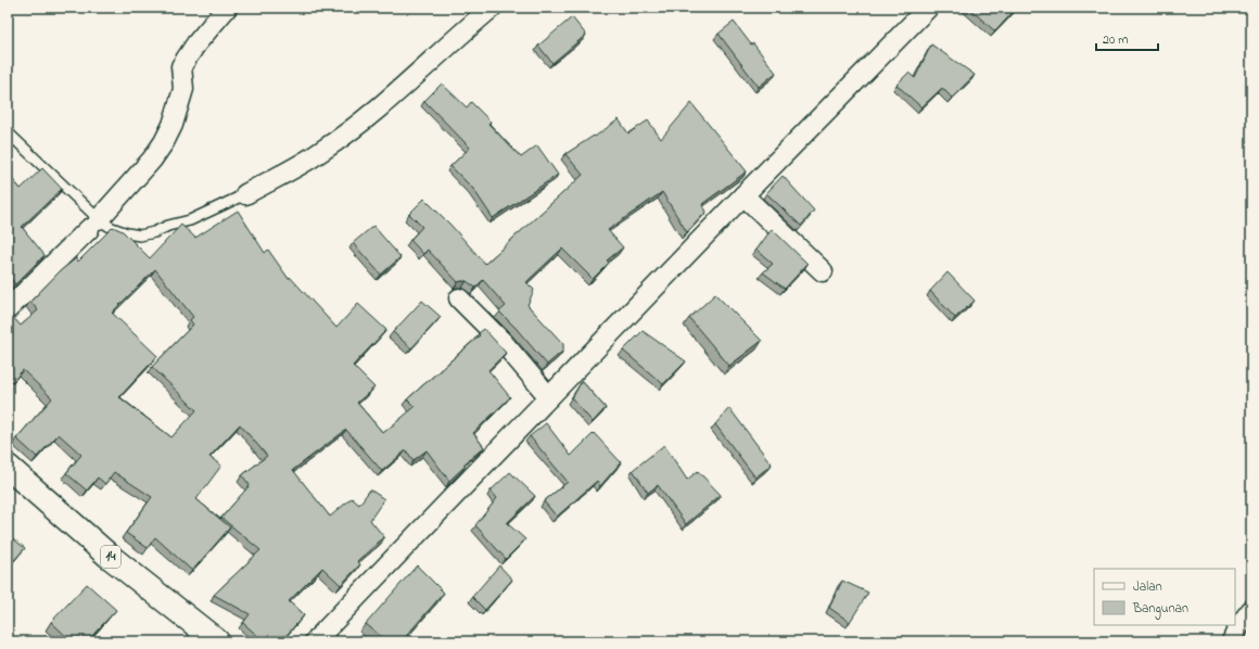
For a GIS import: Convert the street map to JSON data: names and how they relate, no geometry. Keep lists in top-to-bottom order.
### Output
{
  "streets": {
    "highway": ["14"]
  },
  "legend": ["Jalan", "Bangunan"],
  "scale_bar": "20 m"
}
